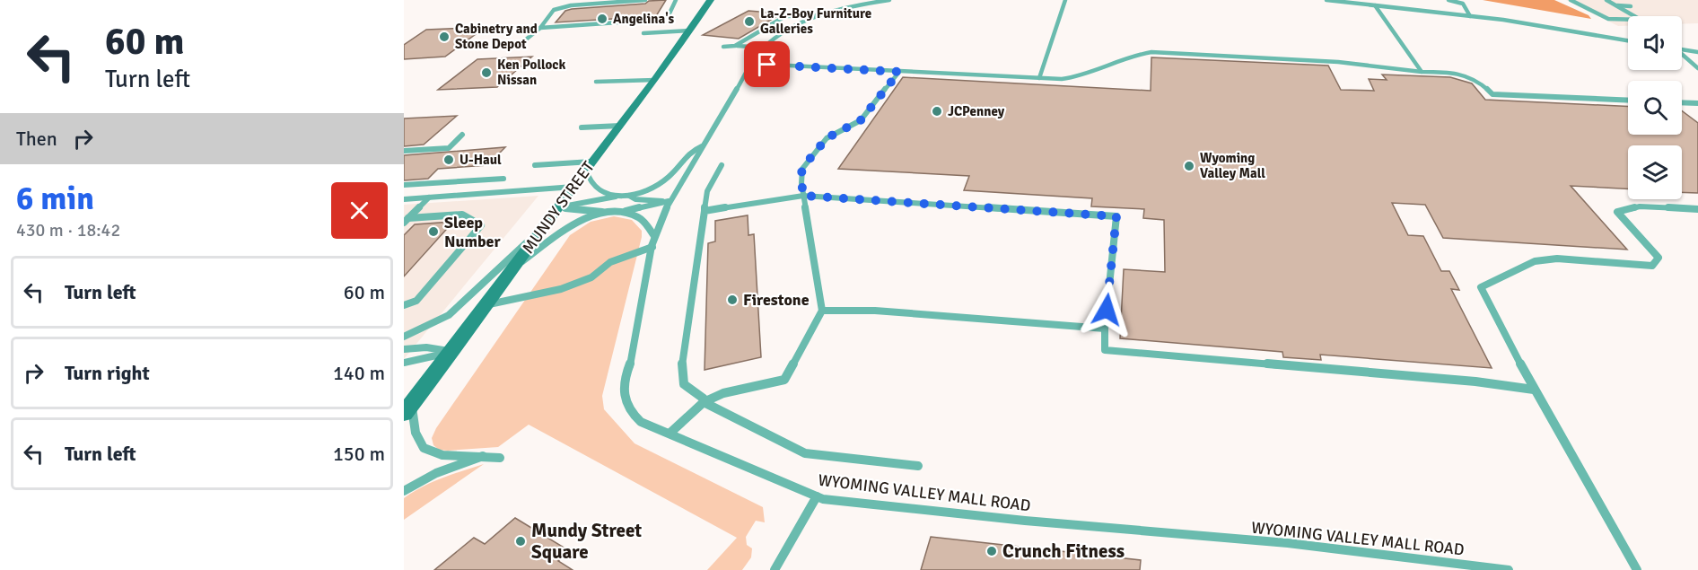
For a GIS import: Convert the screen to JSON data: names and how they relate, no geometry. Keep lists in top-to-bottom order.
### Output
{
  "streets": {
    "main road": ["MUNDY STREET"],
    "lane": ["WYOMING VALLEY MALL ROAD"]
  },
  "places": [
    "Angelina's",
    "La-Z-Boy Furniture Galleries",
    "Cabinetry and Stone Depot",
    "Ken Pollock Nissan",
    "JCPenney",
    "U-Haul",
    "Wyoming Valley Mall",
    "Sleep Number",
    "Firestone",
    "Mundy Street Square",
    "Crunch Fitness"
  ],
  "page": {
    "turn": ["60 m", "Turn left"],
    "then": "Then",
    "heading": ["6 min", "430 m · 18:42"],
    "list": [
      {
        "name": "Turn left",
        "value": "60 m"
      },
      {
        "name": "Turn right",
        "value": "140 m"
      },
      {
        "name": "Turn left",
        "value": "150 m"
      }
    ]
  }
}
